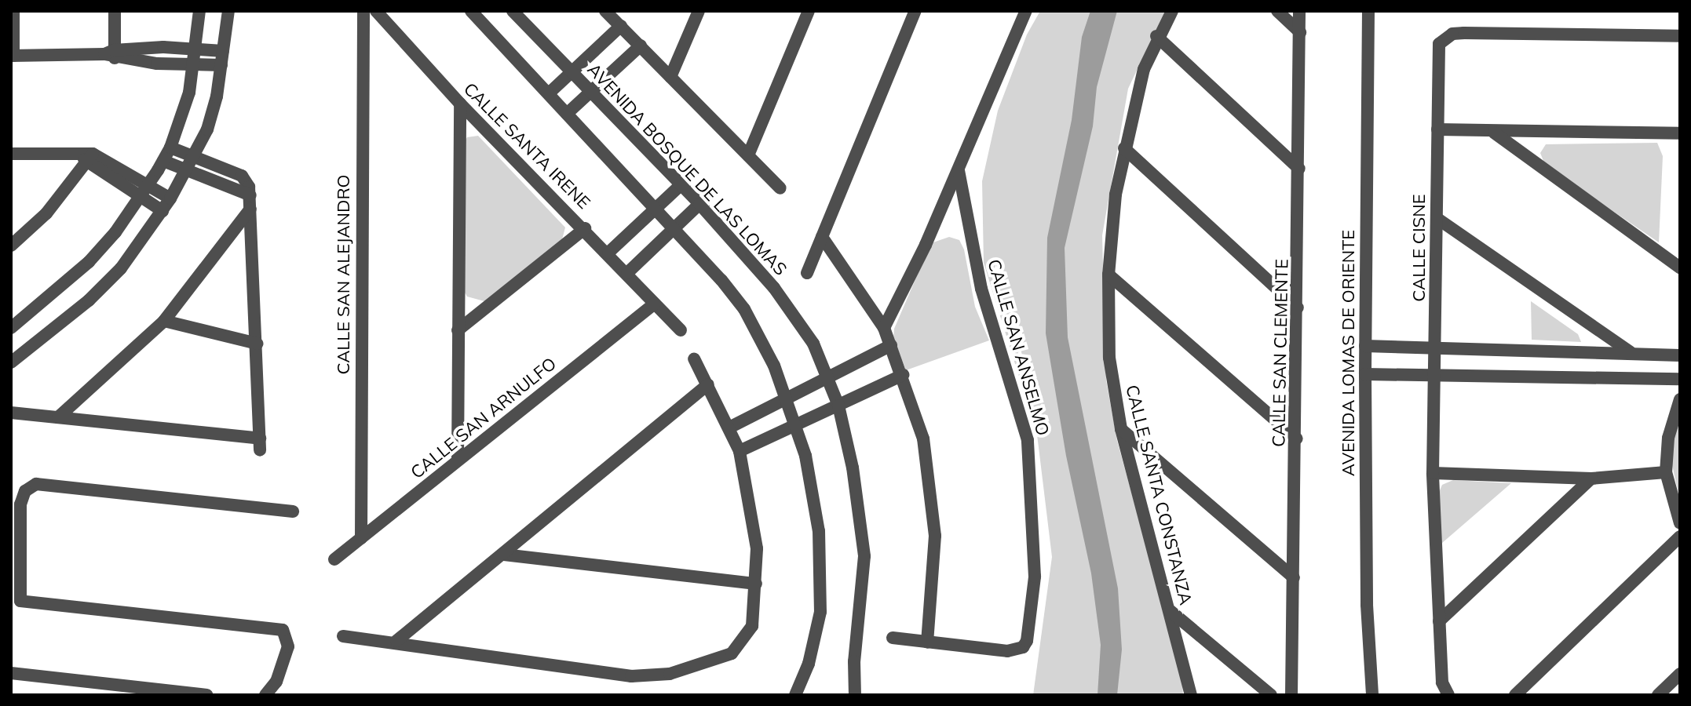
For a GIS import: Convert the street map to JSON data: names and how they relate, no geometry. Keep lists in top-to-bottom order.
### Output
{
  "streets": {
    "street": [
      "CALLE SANTA IRENE",
      "AVENIDA BOSQUE DE LAS LOMAS",
      "CALLE CISNE",
      "CALLE SAN ALEJANDRO",
      "CALLE SAN ANSELMO",
      "CALLE SAN CLEMENTE",
      "AVENIDA LOMAS DE ORIENTE",
      "CALLE SAN ARNULFO",
      "CALLE SANTA CONSTANZA"
    ]
  },
  "crossings": [
    ["CALLE SANTA IRENE", "CALLE SAN ARNULFO"],
    ["CALLE SAN ALEJANDRO", "CALLE SAN ARNULFO"]
  ]
}
